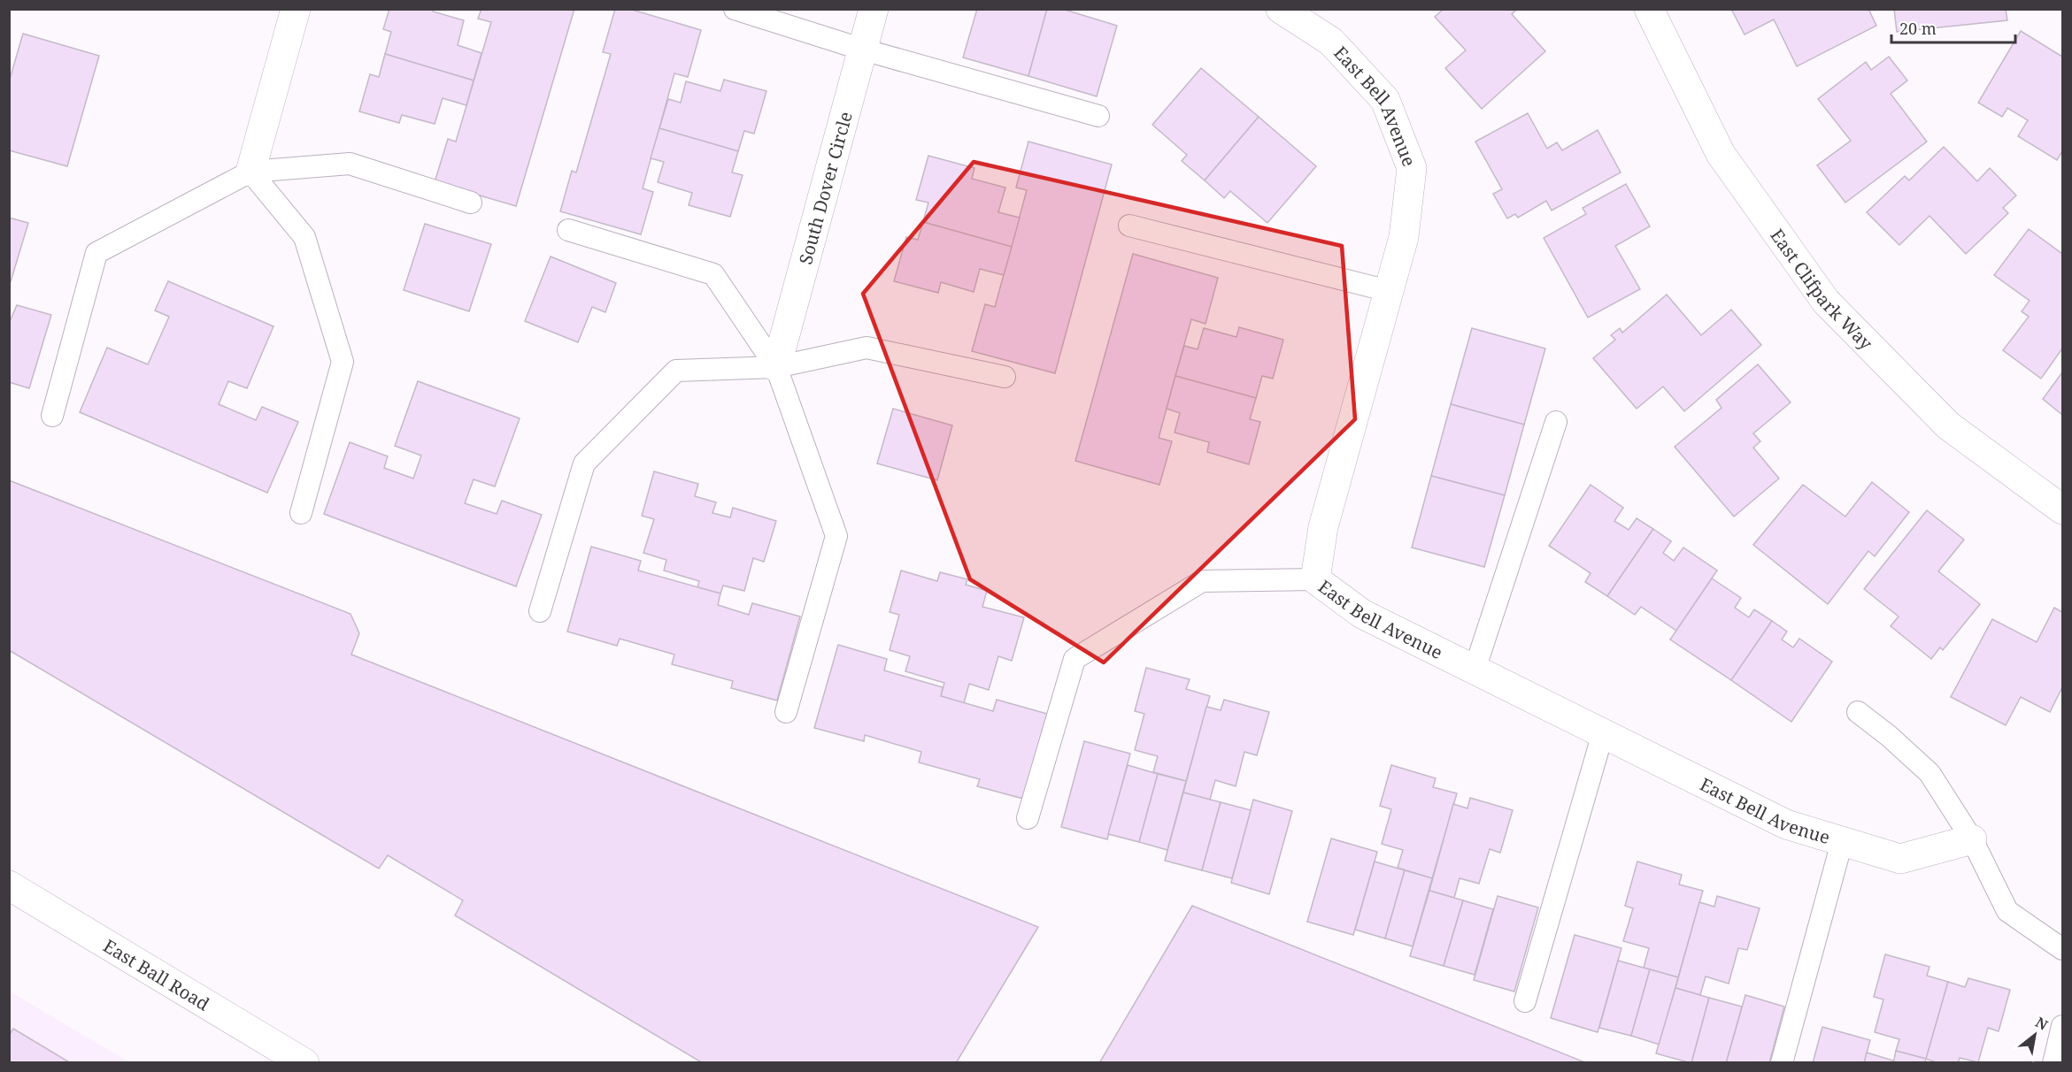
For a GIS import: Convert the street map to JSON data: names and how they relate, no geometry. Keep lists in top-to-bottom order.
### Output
{
  "streets": {
    "street": [
      "East Bell Avenue",
      "South Dover Circle",
      "East Clifpark Way",
      "East Ball Road"
    ]
  },
  "scale_bar": "20 m",
  "north": "top right"
}
